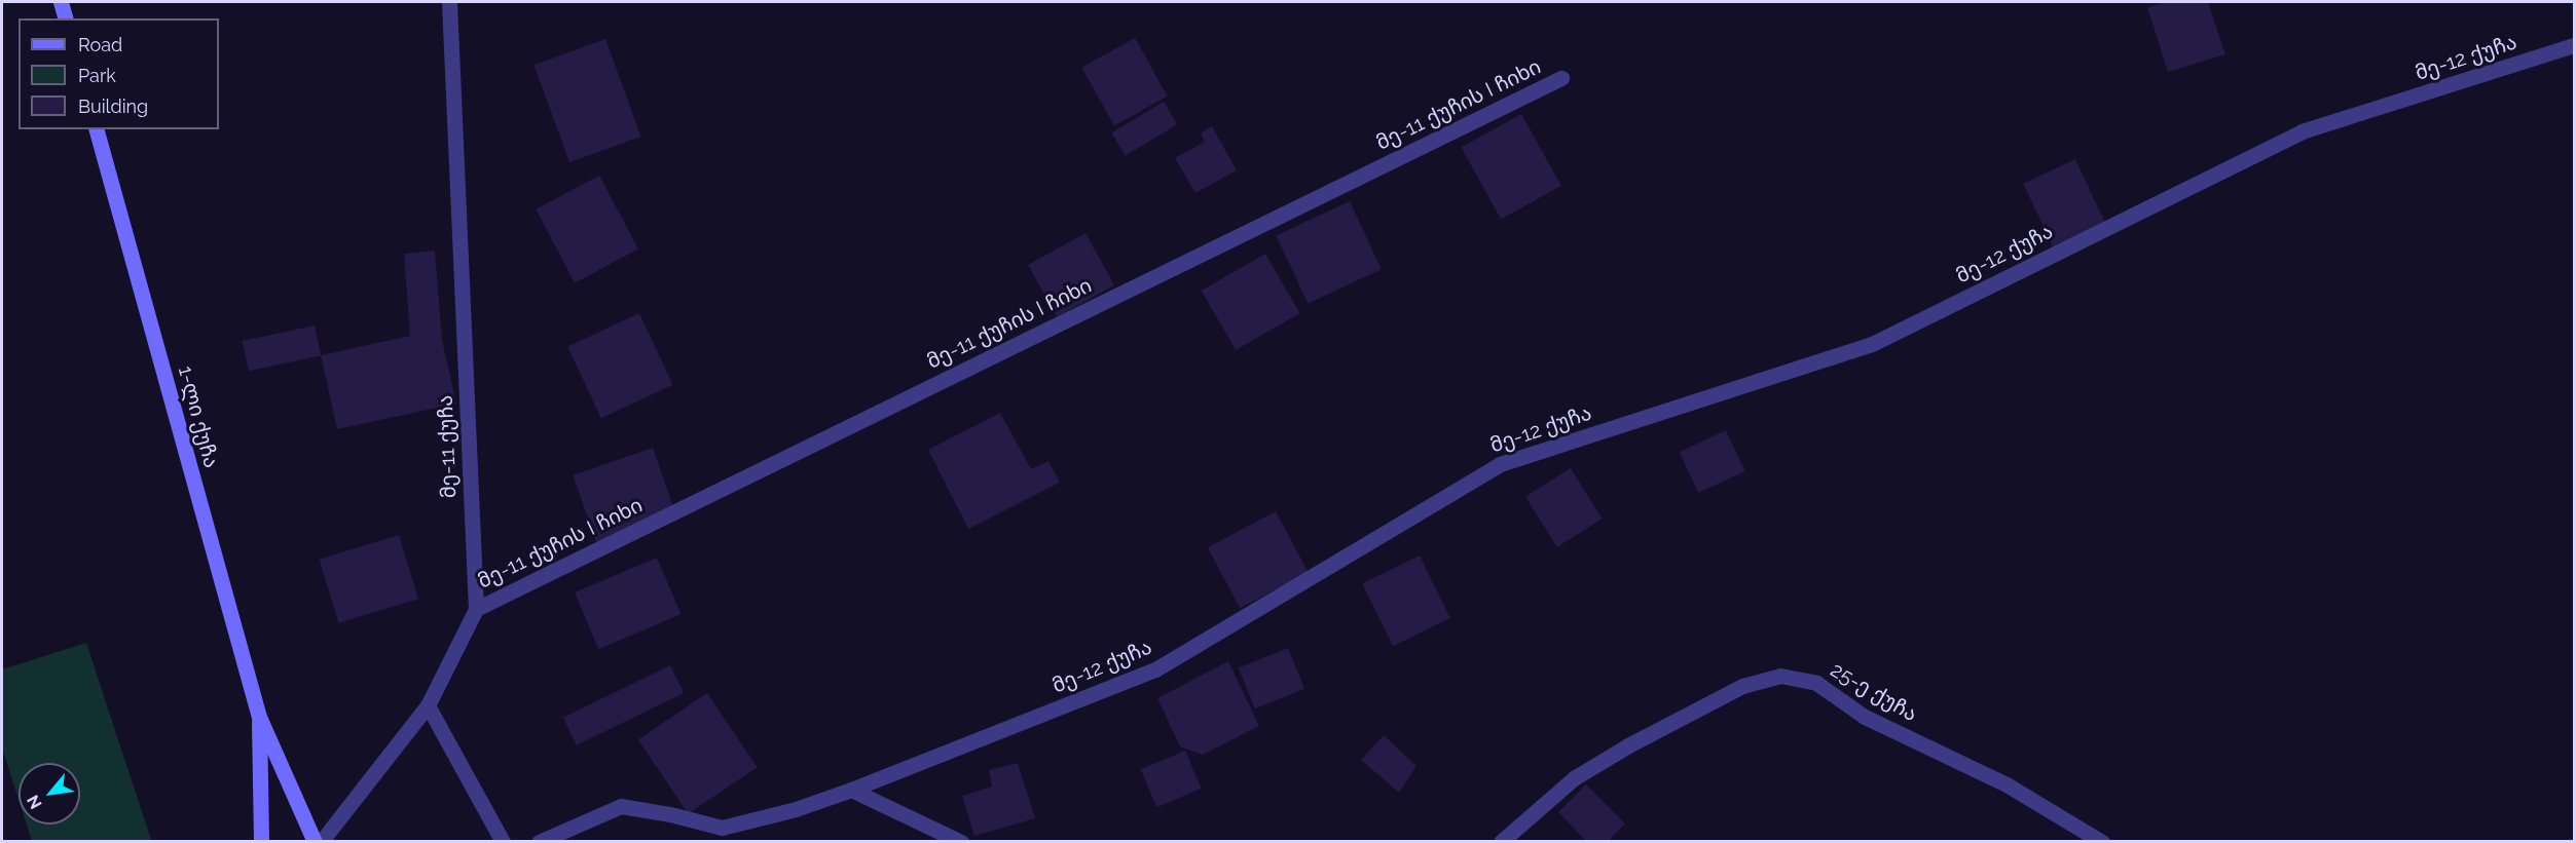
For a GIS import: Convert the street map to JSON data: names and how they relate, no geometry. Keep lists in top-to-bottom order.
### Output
{
  "streets": {
    "main road": ["1-ლი ქუჩა"],
    "street": [
      "მე-12 ქუჩა",
      "მე-11 ქუჩის I ჩიხი",
      "მე-11 ქუჩა",
      "25-ე ქუჩა"
    ]
  },
  "crossings": [
    ["მე-11 ქუჩის I ჩიხი", "მე-11 ქუჩა"]
  ],
  "legend": ["Road", "Park", "Building"],
  "north": "bottom left"
}
